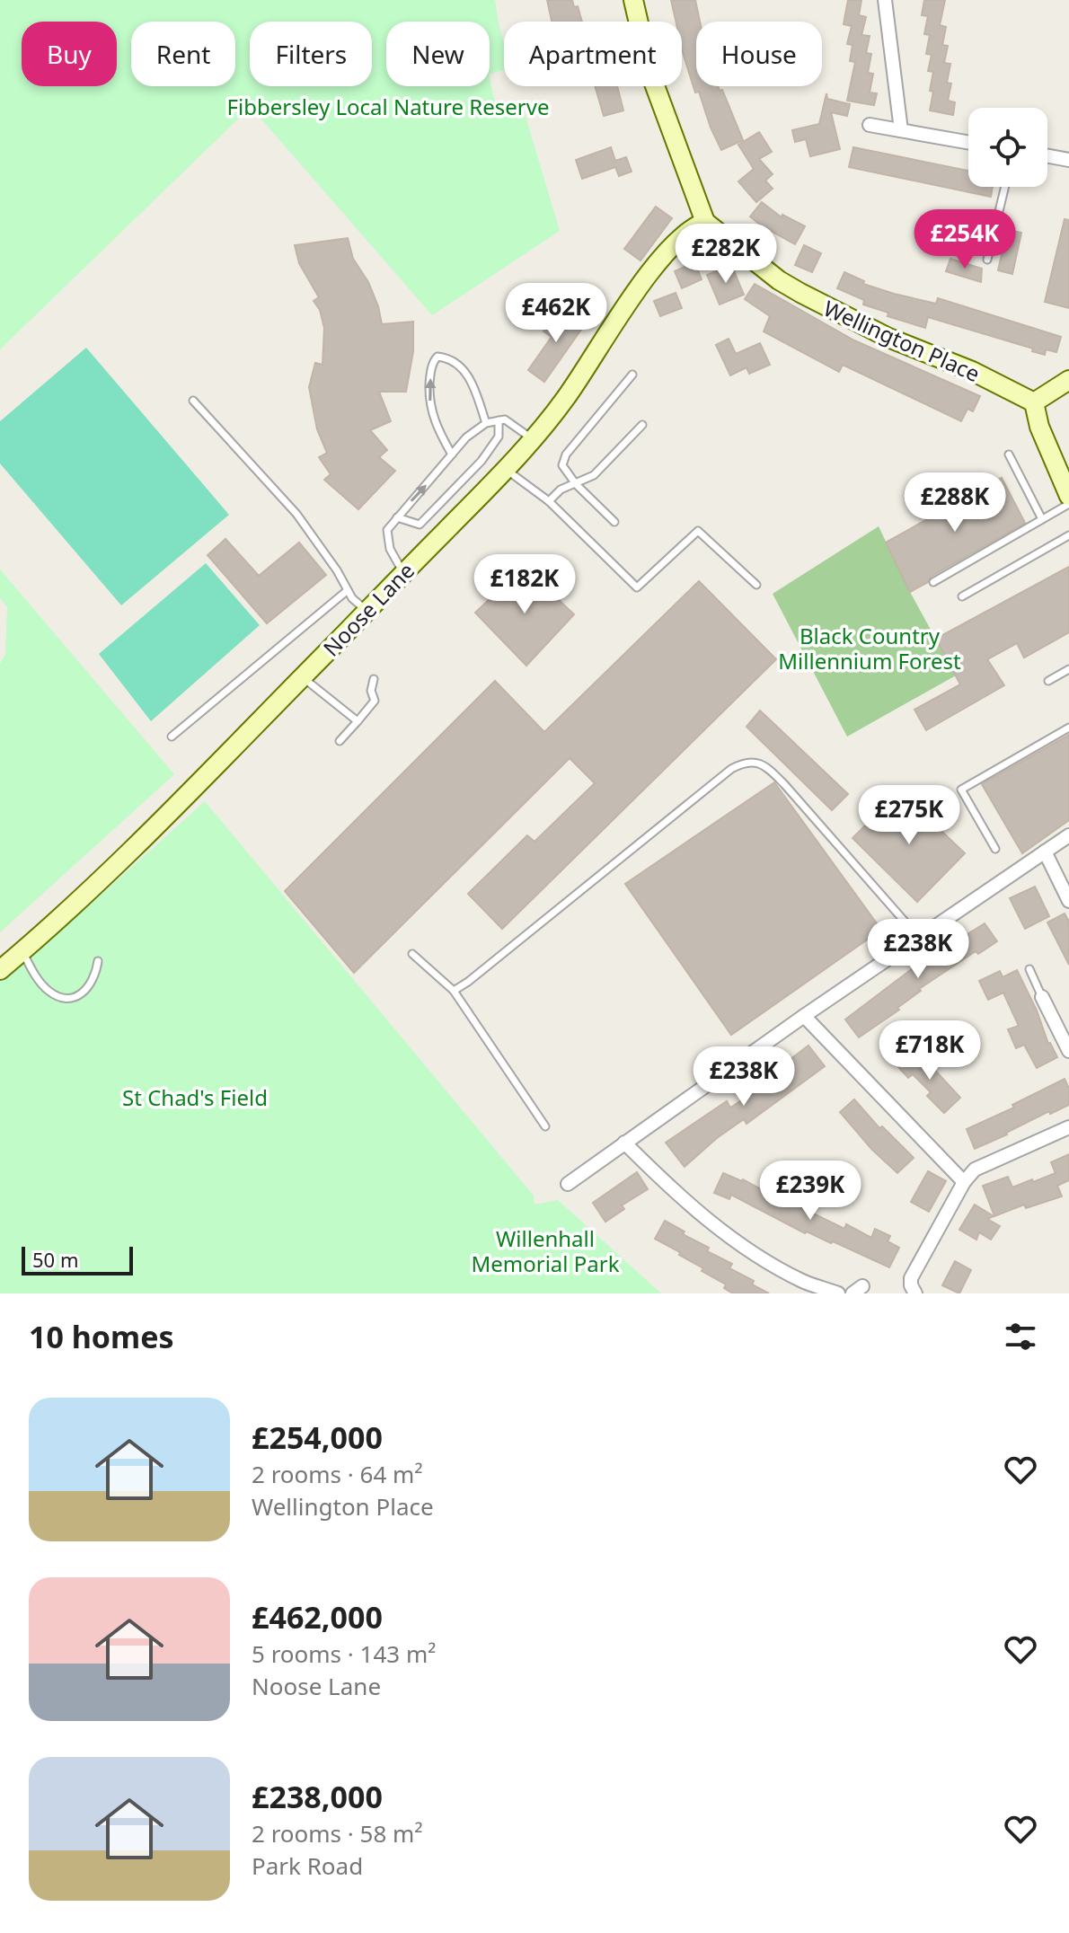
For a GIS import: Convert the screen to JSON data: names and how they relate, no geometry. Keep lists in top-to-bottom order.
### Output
{
  "streets": {
    "street": ["Wellington Place", "Noose Lane"]
  },
  "crossings": [
    ["Wellington Place", "Noose Lane"]
  ],
  "parks": [
    "Fibbersley Local Nature Reserve",
    "Black Country Millennium Forest",
    "St Chad's Field",
    "Willenhall Memorial Park"
  ],
  "scale_bar": "50 m",
  "page": {
    "chip": [
      "Buy",
      "Rent",
      "Filters",
      "New",
      "Apartment",
      "House"
    ],
    "price": [
      "£254K",
      "£282K",
      "£462K",
      "£288K",
      "£182K",
      "£275K",
      "£238K",
      "£718K",
      "£238K",
      "£239K"
    ],
    "scale": "50 m",
    "heading": "10 homes",
    "list": [
      {
        "name": "£254,000",
        "note": "2 rooms · 64 m² · Wellington Place"
      },
      {
        "name": "£462,000",
        "note": "5 rooms · 143 m² · Noose Lane"
      },
      {
        "name": "£238,000",
        "note": "2 rooms · 58 m² · Park Road"
      }
    ]
  }
}
